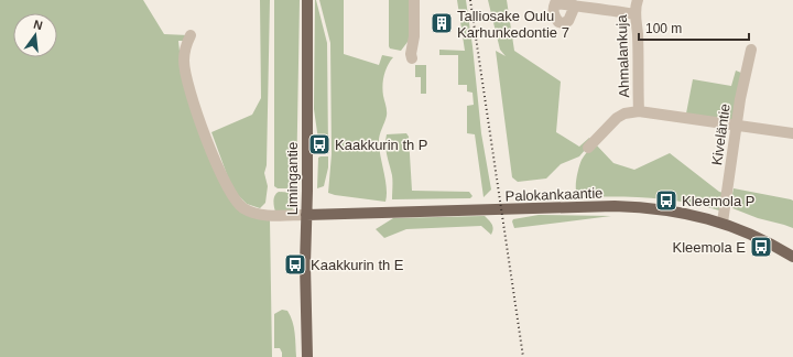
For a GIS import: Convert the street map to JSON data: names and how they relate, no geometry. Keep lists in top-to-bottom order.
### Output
{
  "streets": {
    "main road": ["Limingantie", "Palokankaantie"],
    "street": ["Ahmalankuja", "Kiveläntie"]
  },
  "crossings": [
    ["Kiveläntie", "Palokankaantie"],
    ["Limingantie", "Palokankaantie"]
  ],
  "places": {
    "building": ["Talliosake Oulu Karhunkedontie 7"],
    "bus stop": [
      "Kaakkurin th P",
      "Kleemola P",
      "Kleemola E",
      "Kaakkurin th E"
    ]
  },
  "scale_bar": "100 m",
  "north": "top"
}
